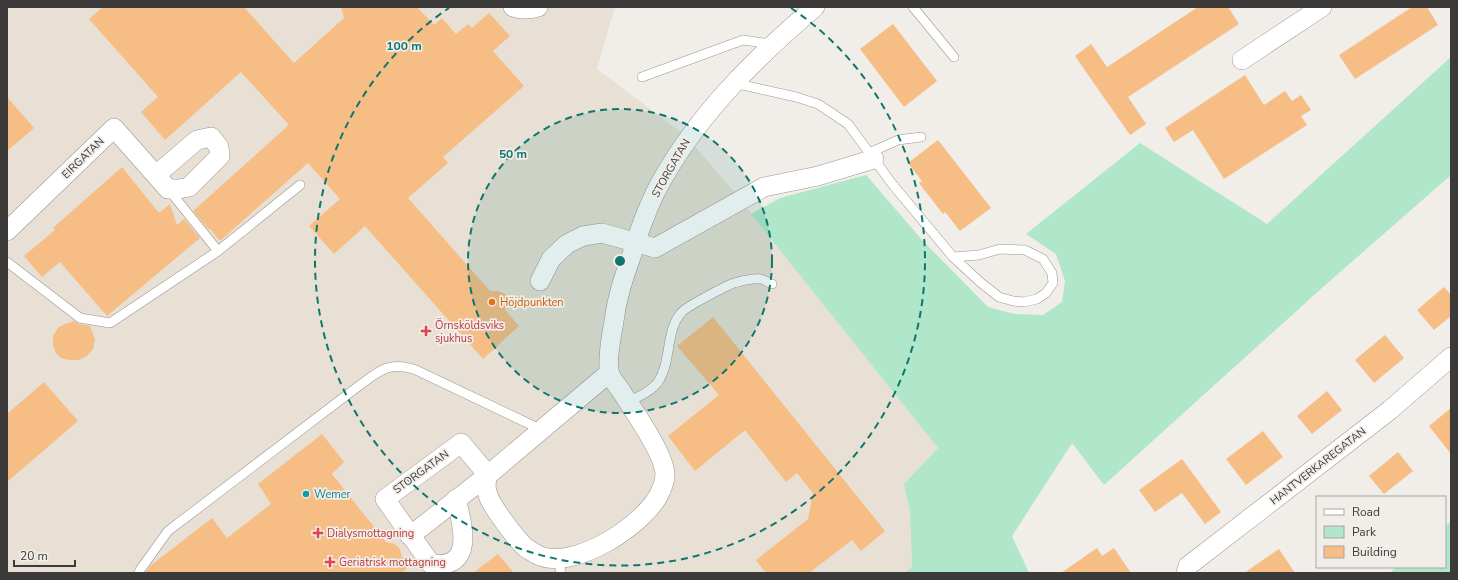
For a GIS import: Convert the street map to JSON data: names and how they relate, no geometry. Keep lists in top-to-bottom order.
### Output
{
  "streets": {
    "street": ["EIRGATAN", "STORGATAN", "HANTVERKAREGATAN"]
  },
  "places": {
    "other": ["Höjdpunkten", "Wemer"],
    "health": ["Örnsköldsviks sjukhus", "Dialysmottagning", "Geriatrisk mottagning"]
  },
  "legend": ["Road", "Park", "Building"],
  "scale_bar": "20 m",
  "rings": ["100 m", "50 m"]
}
